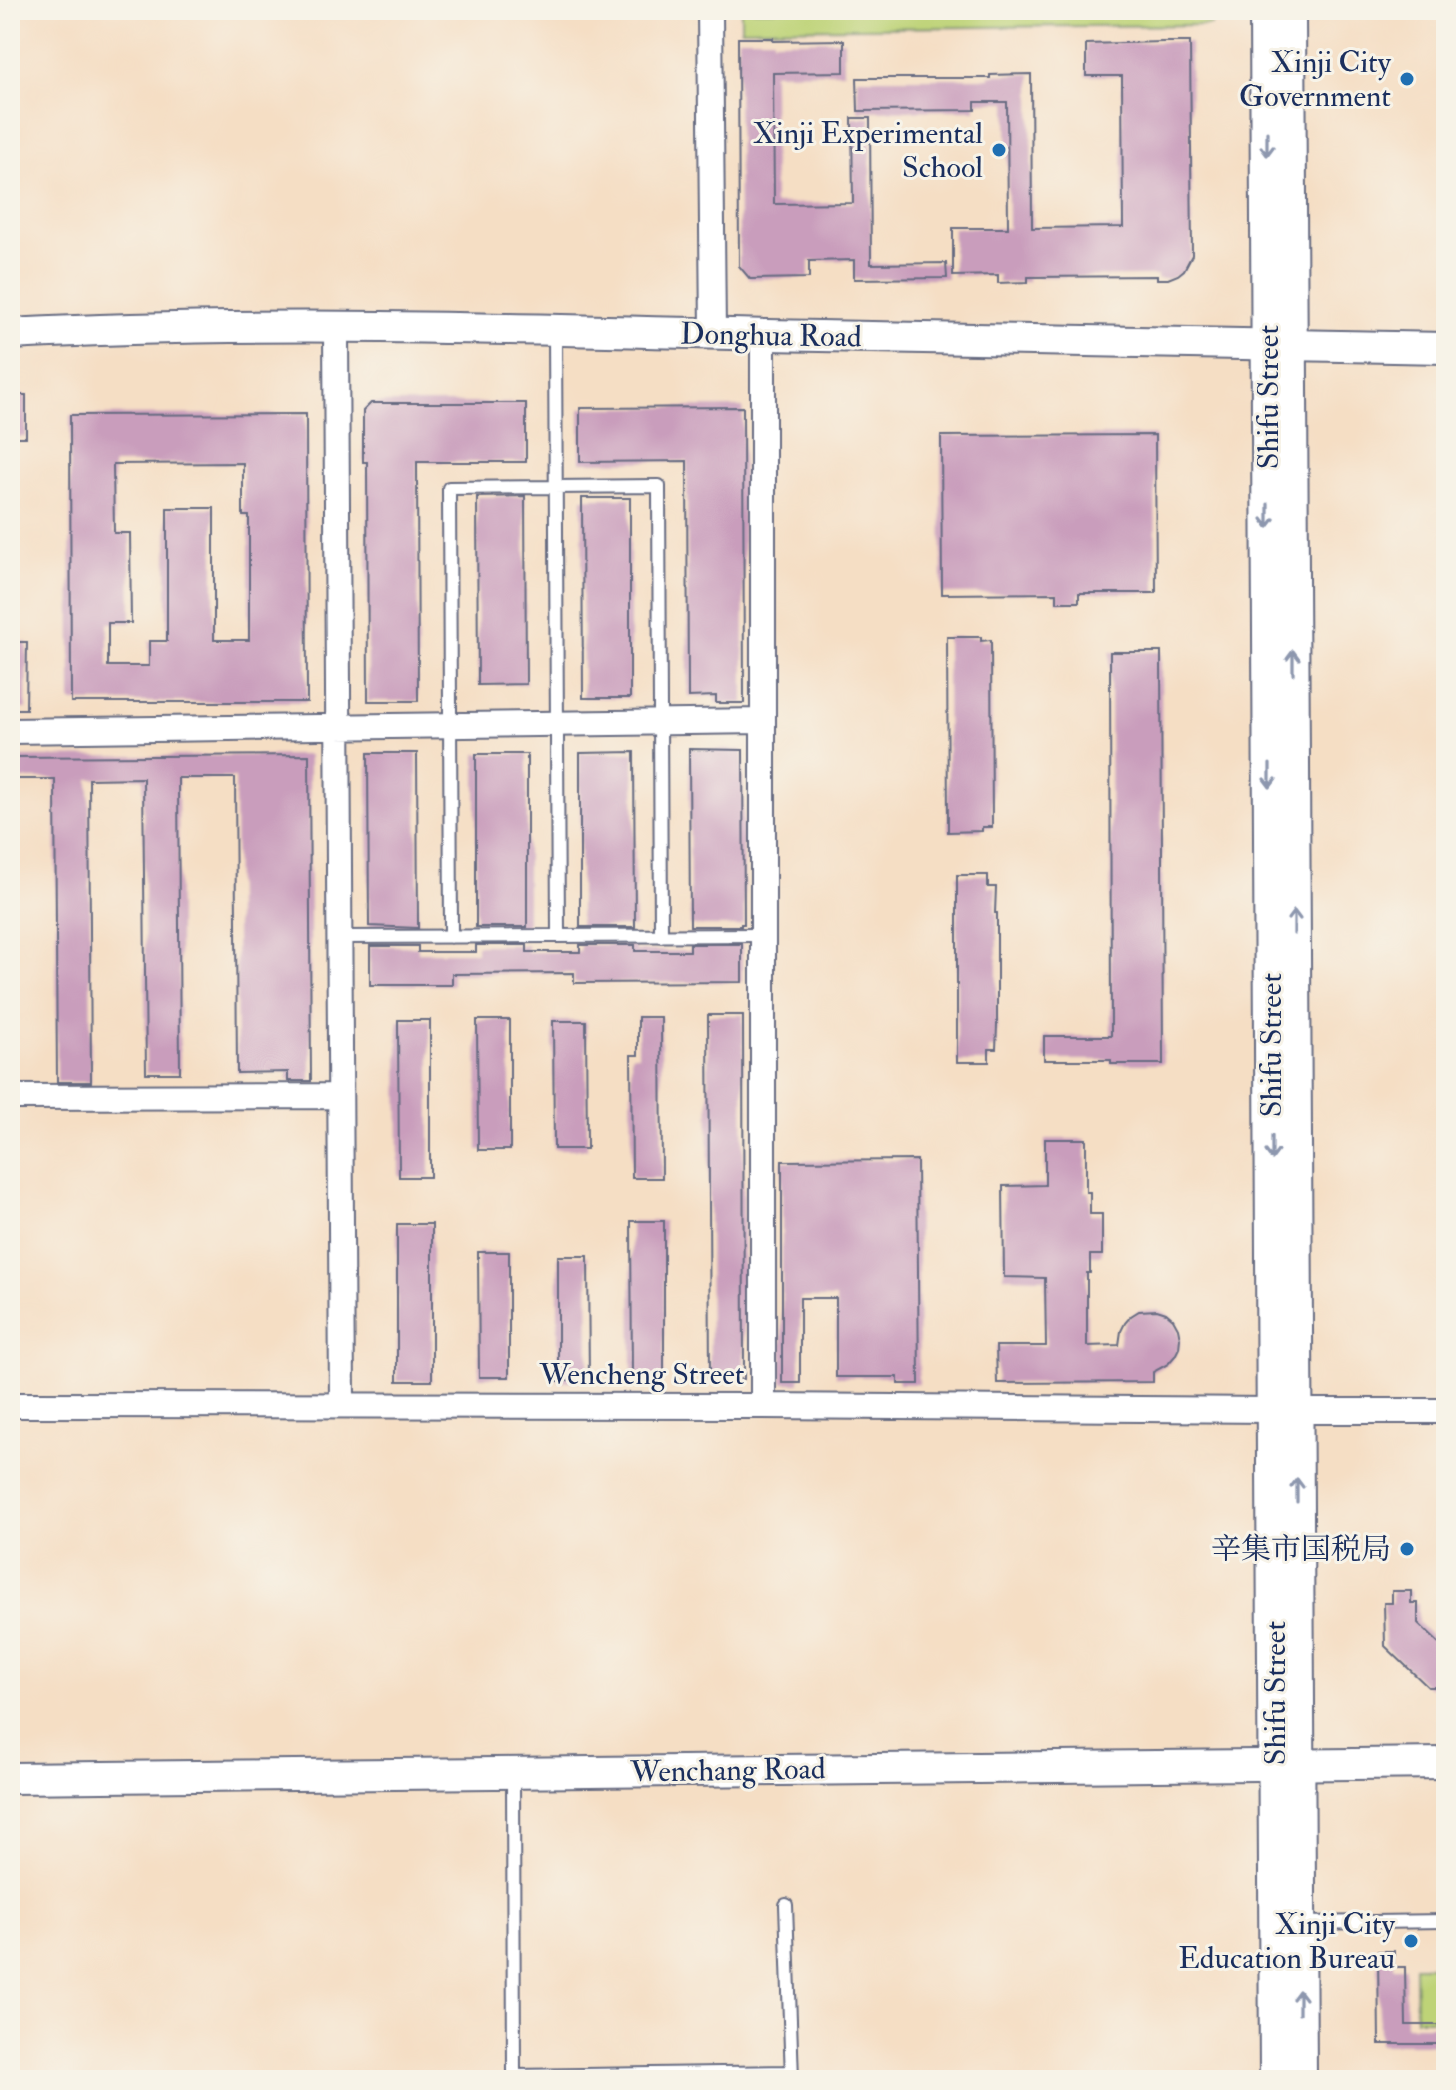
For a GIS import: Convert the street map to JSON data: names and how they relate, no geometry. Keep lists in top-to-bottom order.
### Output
{
  "streets": {
    "main road": ["Shifu Street"],
    "street": ["Donghua Road", "Wencheng Street", "Wenchang Road"]
  },
  "crossings": [
    ["Donghua Road", "Shifu Street"],
    ["Shifu Street", "Wencheng Street"],
    ["Shifu Street", "Wenchang Road"]
  ],
  "places": [
    "Xinji City Government",
    "Xinji Experimental School",
    "辛集市国税局",
    "Xinji City Education Bureau"
  ]
}
